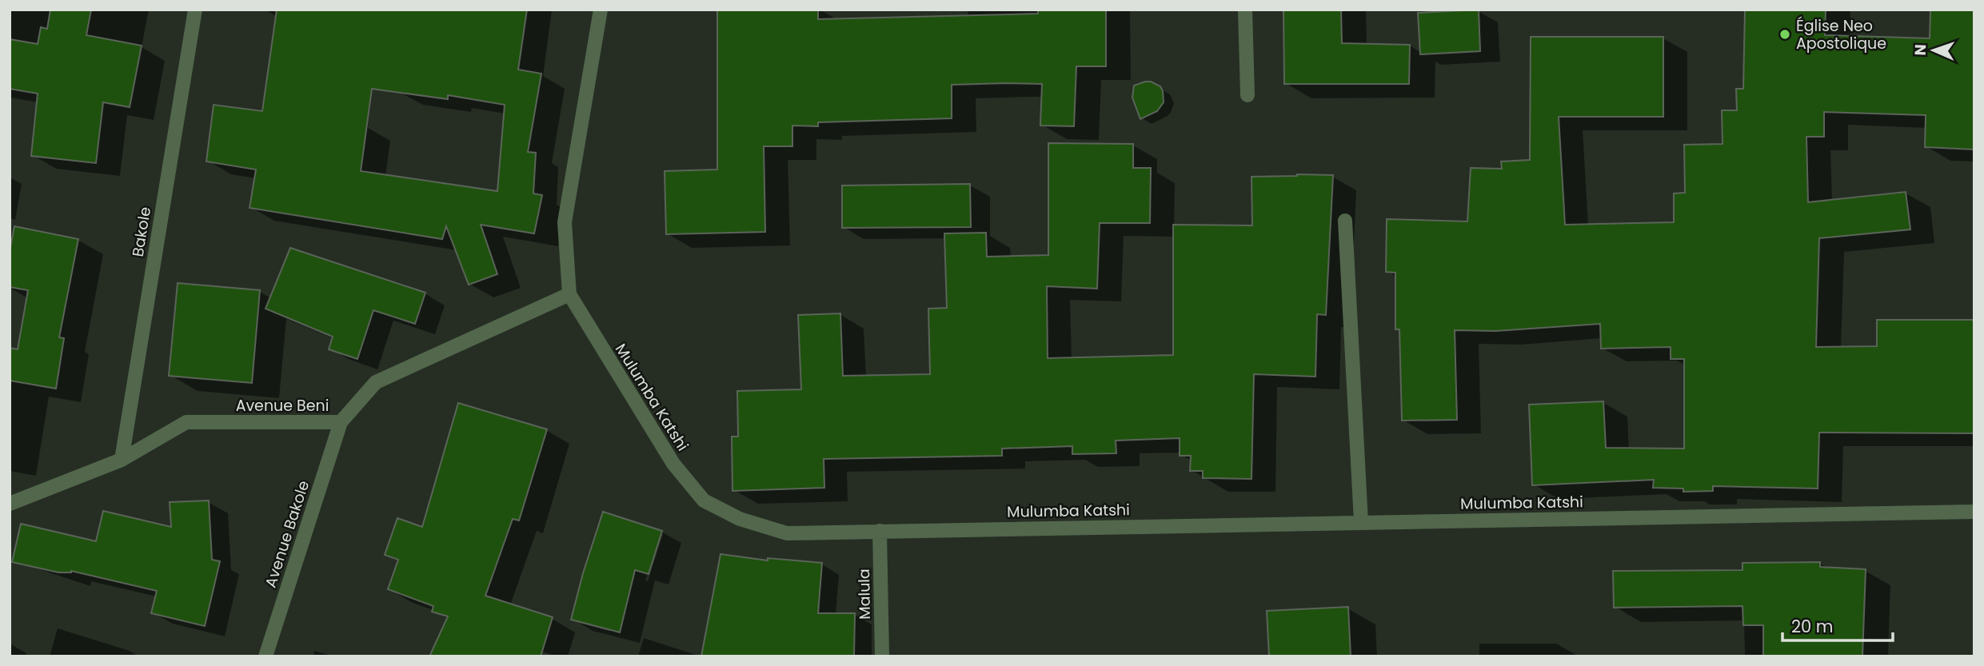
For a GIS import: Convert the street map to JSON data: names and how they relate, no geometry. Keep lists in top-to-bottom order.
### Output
{
  "streets": {
    "street": [
      "Bakole",
      "Mulumba Katshi",
      "Avenue Beni",
      "Avenue Bakole",
      "Malula"
    ]
  },
  "crossings": [
    ["Bakole", "Avenue Beni"],
    ["Mulumba Katshi", "Avenue Beni"],
    ["Mulumba Katshi", "Malula"],
    ["Avenue Beni", "Avenue Bakole"]
  ],
  "places": ["Église Neo Apostolique"],
  "scale_bar": "20 m",
  "north": "left"
}
